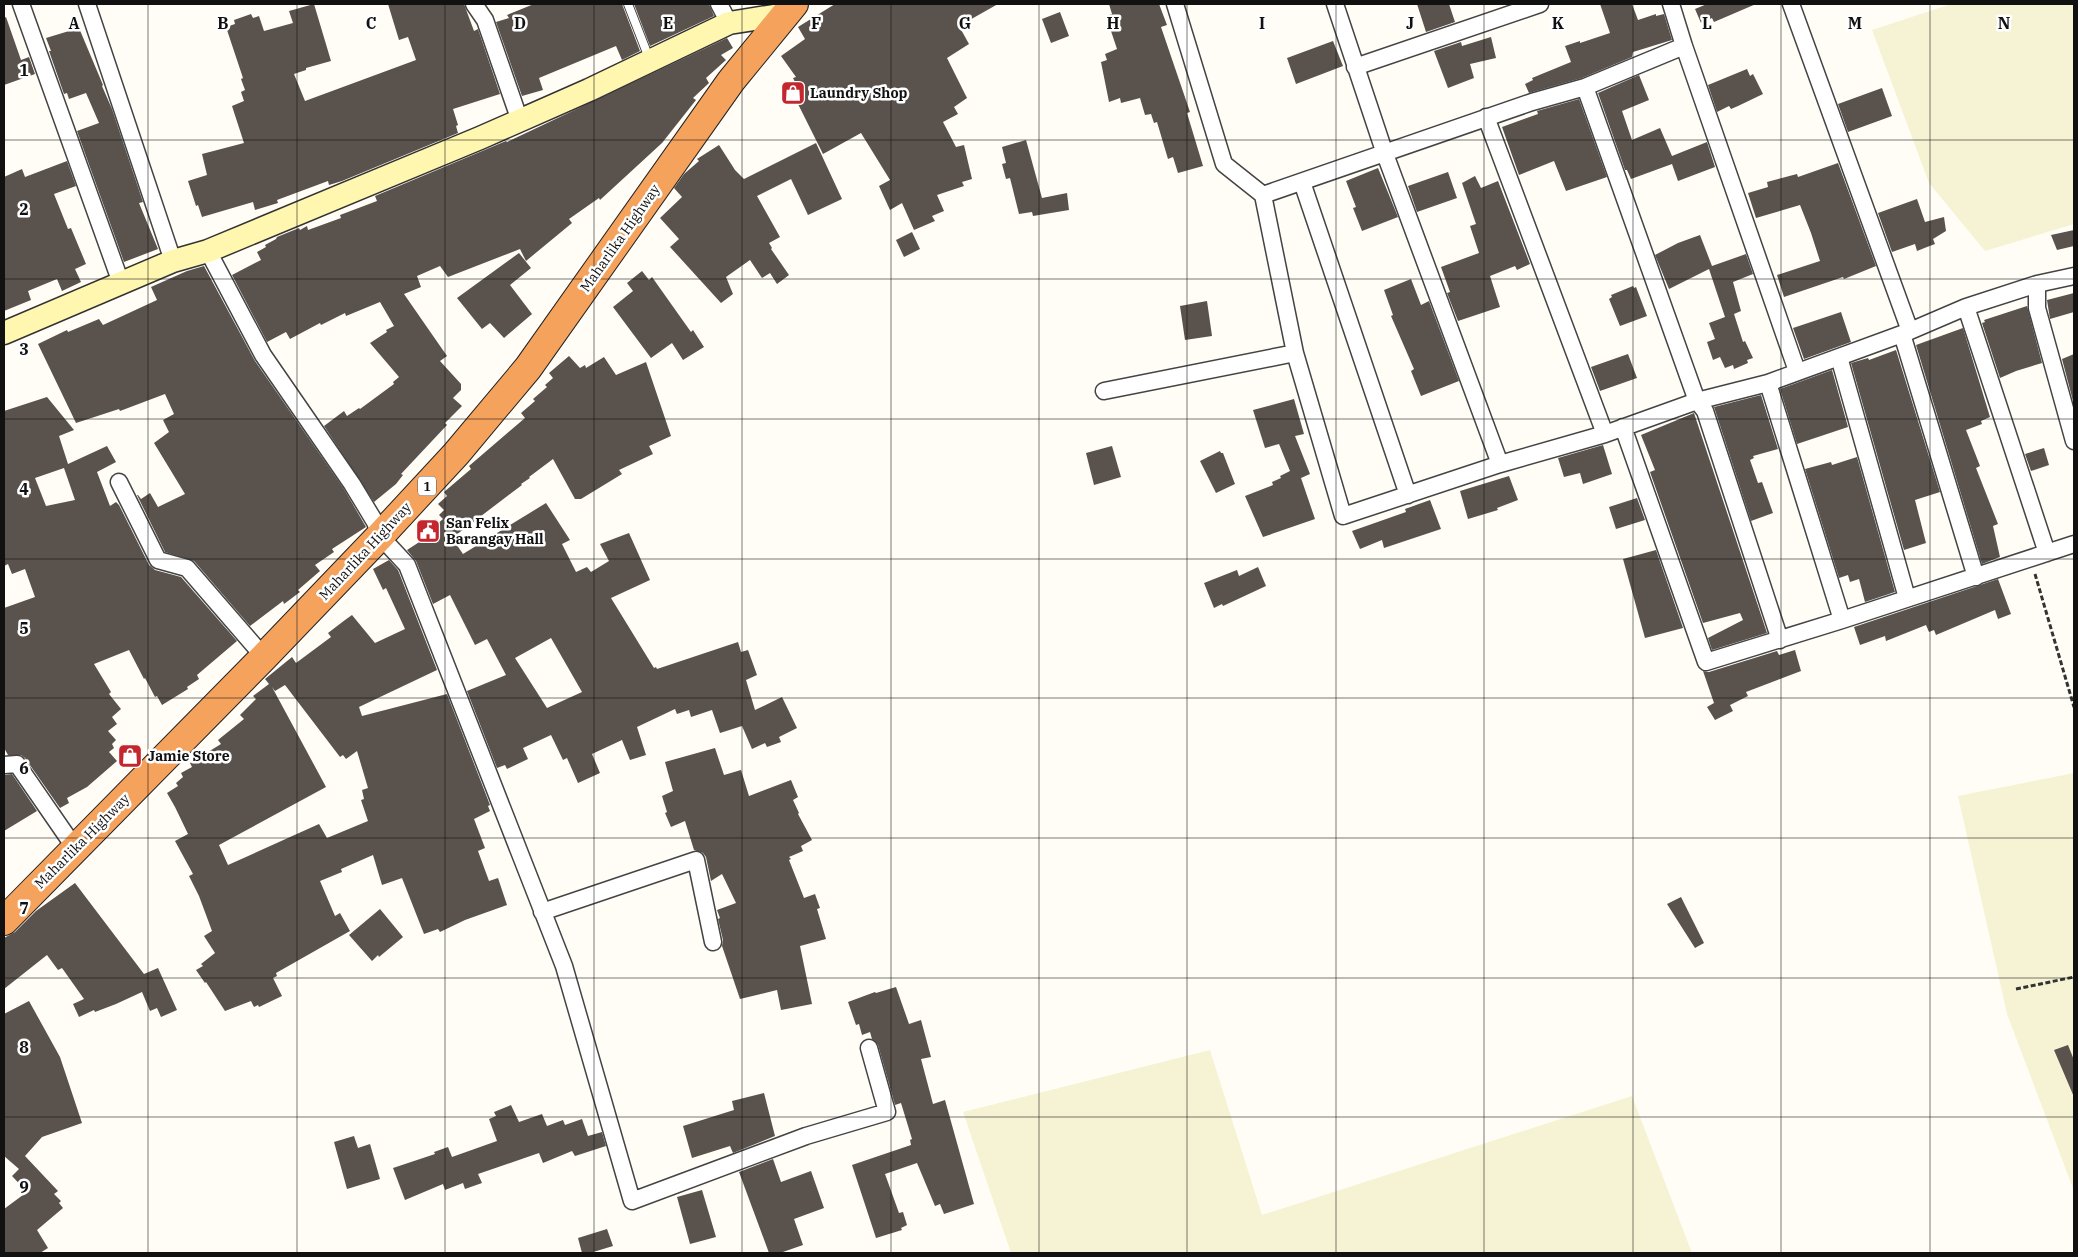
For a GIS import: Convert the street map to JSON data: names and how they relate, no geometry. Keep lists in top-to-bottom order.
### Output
{
  "streets": {
    "highway": ["Maharlika Highway", "1"]
  },
  "places": {
    "shop": ["Laundry Shop", "Jamie Store"],
    "public building": ["San Felix Barangay Hall"]
  },
  "grid": {
    "columns": [
      "A",
      "B",
      "C",
      "D",
      "E",
      "F",
      "G",
      "H",
      "I",
      "J",
      "K",
      "L",
      "M",
      "N"
    ],
    "rows": [
      "1",
      "2",
      "3",
      "4",
      "5",
      "6",
      "7",
      "8",
      "9"
    ]
  }
}
